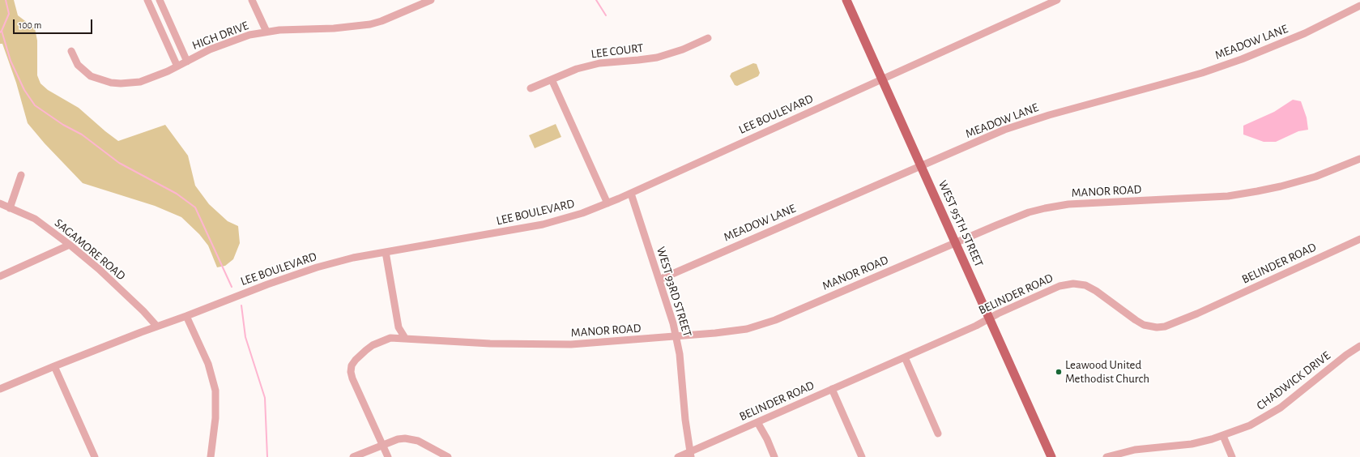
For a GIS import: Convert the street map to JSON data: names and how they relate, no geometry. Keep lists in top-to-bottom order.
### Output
{
  "streets": {
    "main road": ["WEST 95TH STREET"],
    "street": [
      "HIGH DRIVE",
      "MEADOW LANE",
      "LEE COURT",
      "LEE BOULEVARD",
      "MANOR ROAD",
      "SAGAMORE ROAD",
      "BELINDER ROAD",
      "WEST 93RD STREET",
      "CHADWICK DRIVE"
    ]
  },
  "crossings": [
    ["MEADOW LANE", "WEST 95TH STREET"],
    ["MEADOW LANE", "WEST 93RD STREET"],
    ["LEE BOULEVARD", "WEST 95TH STREET"],
    ["LEE BOULEVARD", "SAGAMORE ROAD"],
    ["LEE BOULEVARD", "WEST 93RD STREET"],
    ["MANOR ROAD", "WEST 95TH STREET"],
    ["MANOR ROAD", "WEST 93RD STREET"],
    ["WEST 95TH STREET", "BELINDER ROAD"],
    ["BELINDER ROAD", "WEST 93RD STREET"]
  ],
  "places": ["Leawood United Methodist Church"],
  "scale_bar": "100 m"
}
